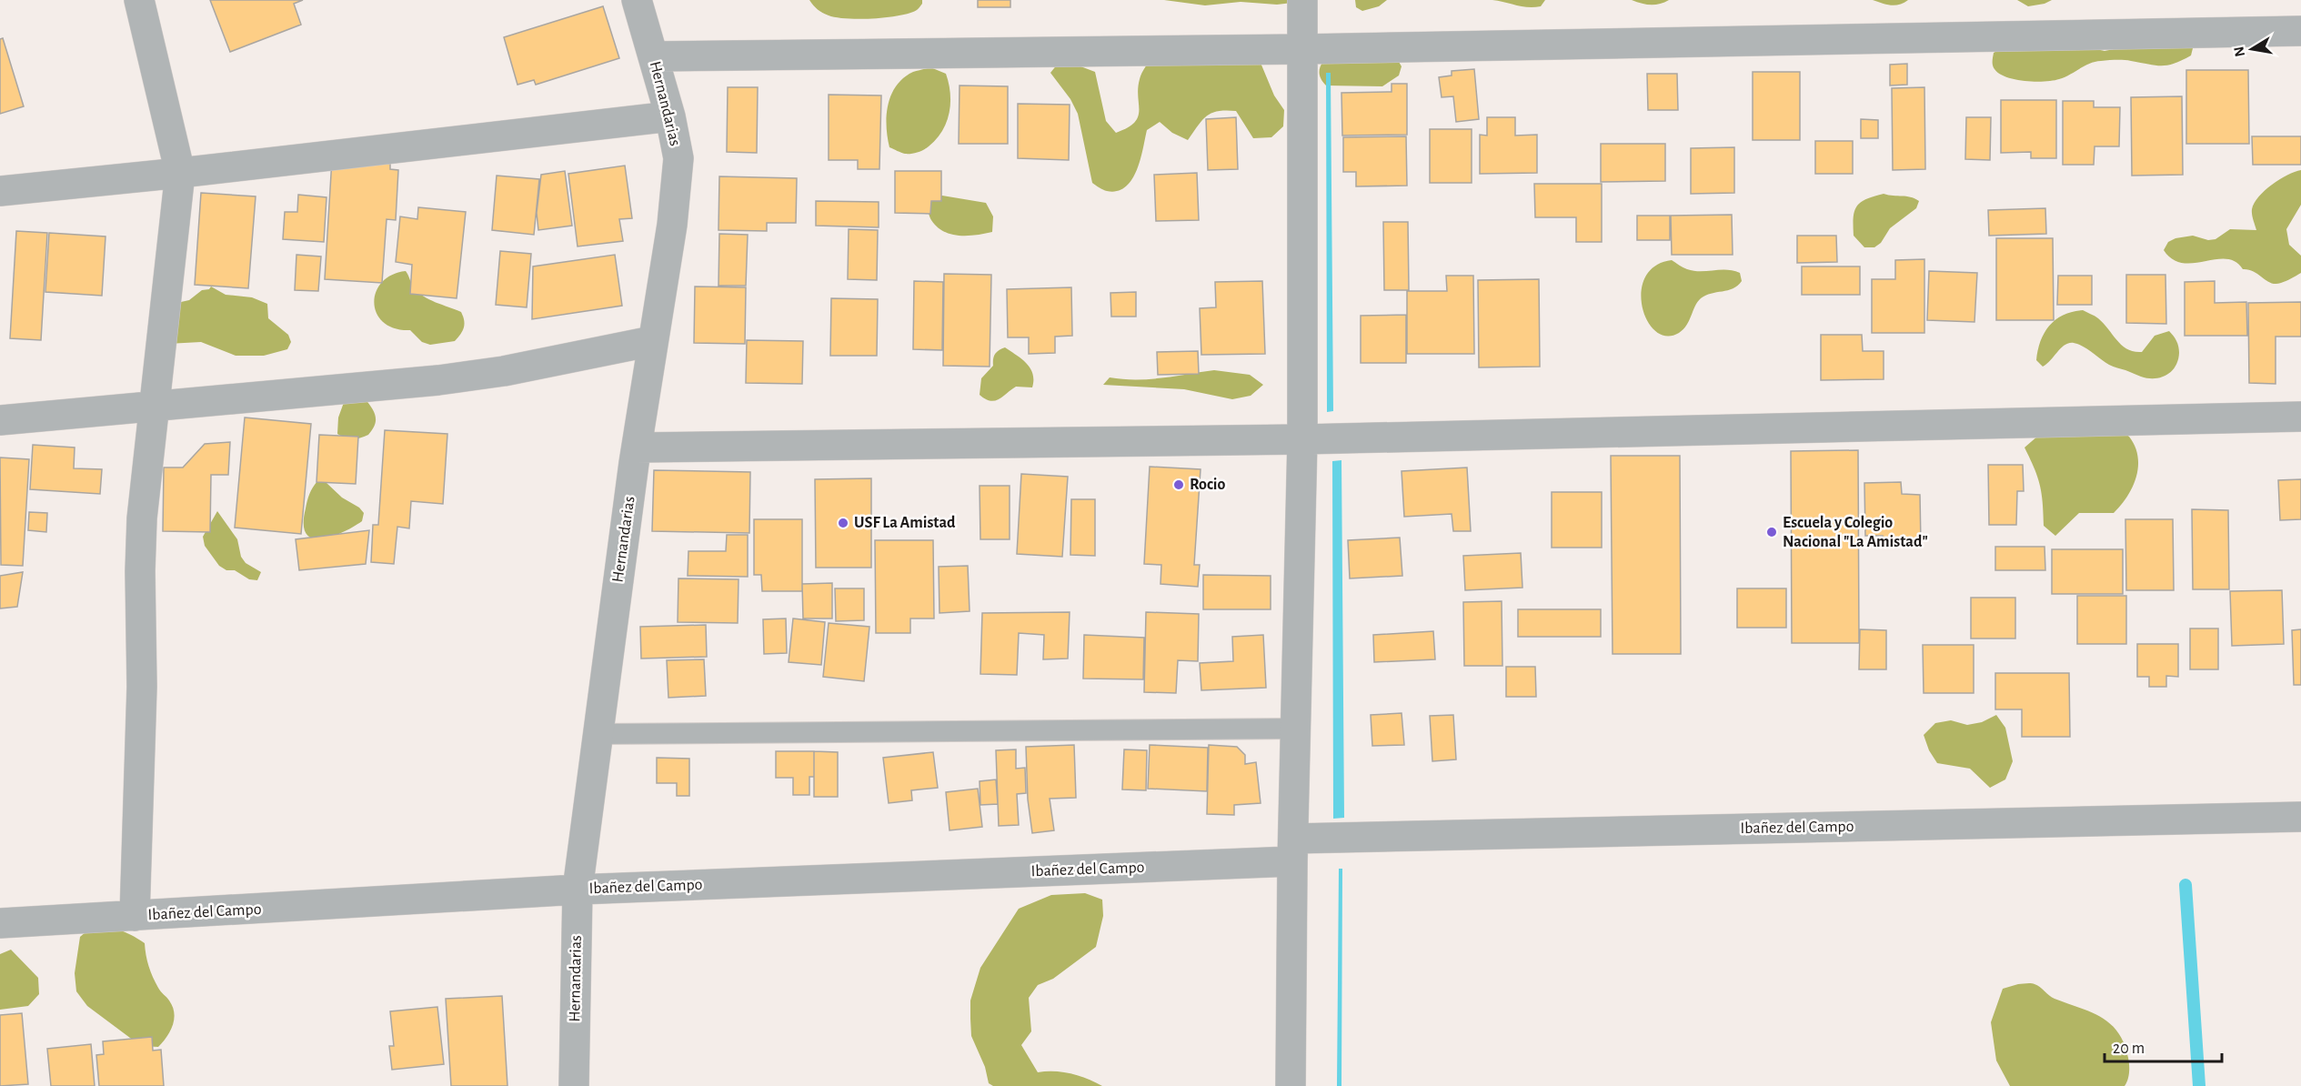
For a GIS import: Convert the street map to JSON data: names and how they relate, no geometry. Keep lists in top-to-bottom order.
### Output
{
  "streets": {
    "street": ["Hernandarias", "Ibañez del Campo"]
  },
  "crossings": [
    ["Hernandarias", "Ibañez del Campo"]
  ],
  "places": ["Rocio", "USF La Amistad", "Escuela y Colegio Nacional \"La Amistad\""],
  "scale_bar": "20 m",
  "north": "left"
}
